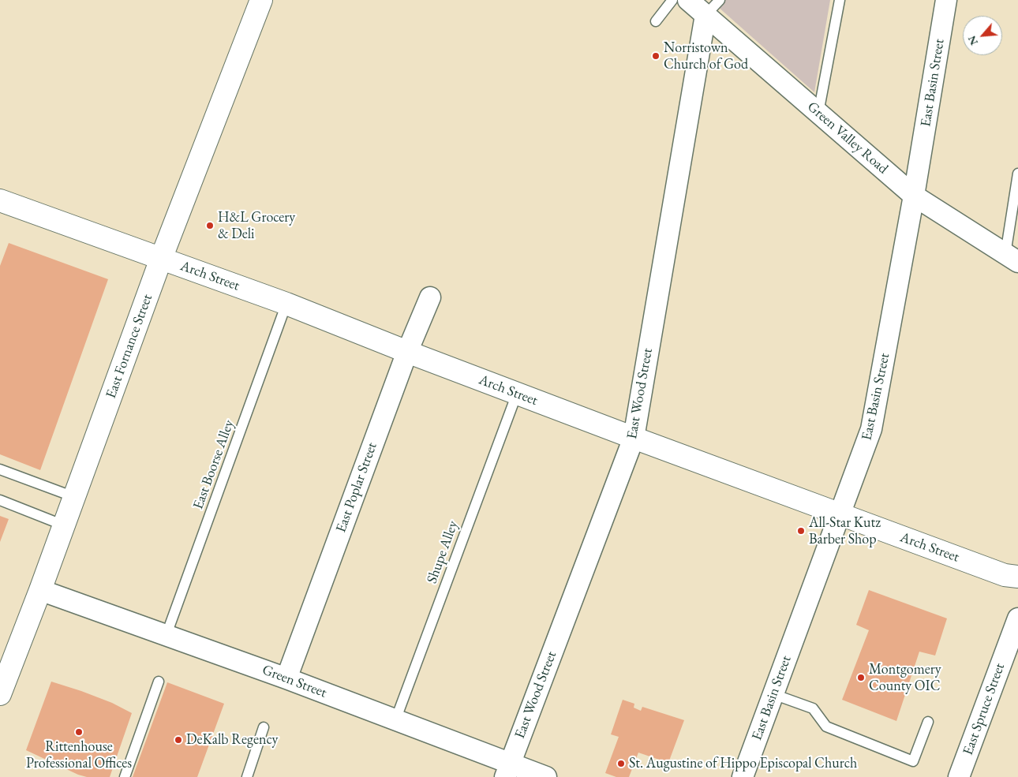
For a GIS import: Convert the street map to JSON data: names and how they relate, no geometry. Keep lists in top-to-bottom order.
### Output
{
  "streets": {
    "street": [
      "East Basin Street",
      "Green Valley Road",
      "Arch Street",
      "East Fornance Street",
      "East Wood Street",
      "East Poplar Street",
      "Green Street",
      "East Spruce Street"
    ],
    "lane": ["East Boorse Alley", "Shupe Alley"]
  },
  "crossings": [
    ["East Basin Street", "Green Valley Road"],
    ["East Basin Street", "Arch Street"],
    ["Green Valley Road", "East Wood Street"],
    ["Arch Street", "East Fornance Street"],
    ["Arch Street", "East Wood Street"],
    ["Arch Street", "East Boorse Alley"],
    ["Arch Street", "East Poplar Street"],
    ["Arch Street", "Shupe Alley"],
    ["East Fornance Street", "Green Street"],
    ["East Wood Street", "Green Street"],
    ["East Boorse Alley", "Green Street"],
    ["East Poplar Street", "Green Street"],
    ["Shupe Alley", "Green Street"]
  ],
  "places": [
    "Norristown Church of God",
    "H&L Grocery & Deli",
    "All-Star Kutz Barber Shop",
    "Montgomery County OIC",
    "Rittenhouse Professional Offices",
    "DeKalb Regency",
    "St. Augustine of Hippo Episcopal Church"
  ],
  "north": "bottom left"
}
